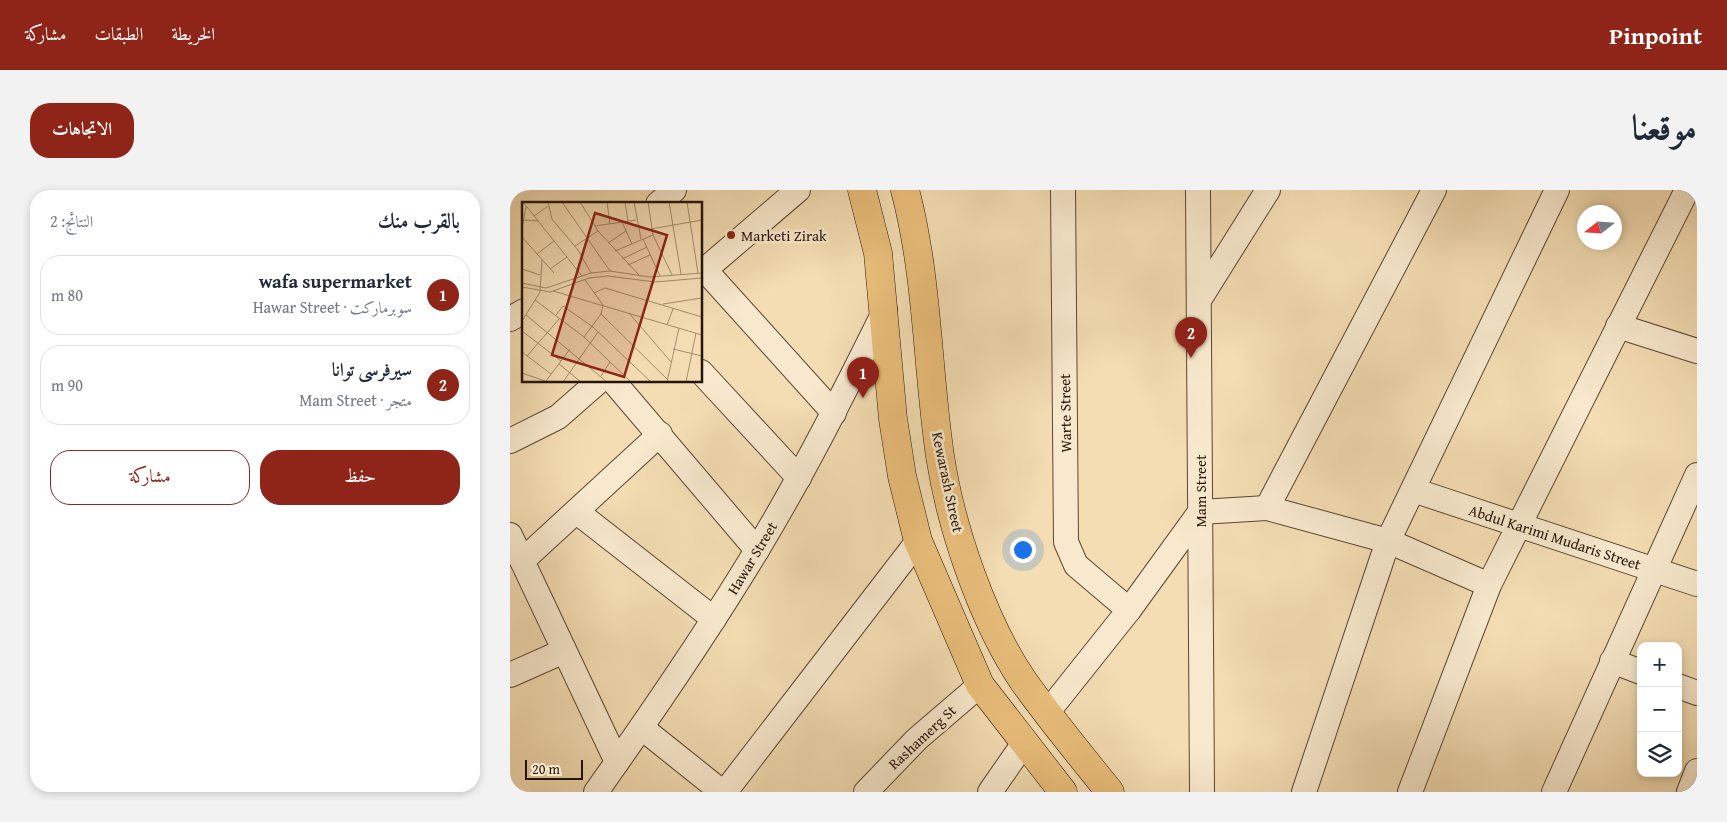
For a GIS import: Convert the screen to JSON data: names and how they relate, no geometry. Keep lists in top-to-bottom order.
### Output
{
  "streets": {
    "main road": ["Kewarash Street"],
    "street": [
      "Warte Street",
      "Mam Street",
      "Abdul Karimi Mudaris Street",
      "Hawar Street",
      "Rashamerg St"
    ]
  },
  "places": ["Marketi Zirak"],
  "scale_bar": "20 m",
  "north": "left",
  "page": {
    "header": "Pinpoint",
    "nav": ["الخريطة", "الطبقات", "مشاركة"],
    "title": "موقعنا",
    "buttons": [
      "الاتجاهات",
      ["حفظ", "مشاركة"]
    ],
    "heading": ["بالقرب منك", "النتائج: 2"],
    "list": [
      {
        "mark": "1",
        "name": "wafa supermarket",
        "note": "سوبرماركت · Hawar Street",
        "value": "80 m"
      },
      {
        "mark": "2",
        "name": "سيرفرسى توانا",
        "note": "متجر · Mam Street",
        "value": "90 m"
      }
    ],
    "pins": ["2", "1"],
    "map_buttons": ["+", "−"],
    "scale": "20 m"
  }
}
